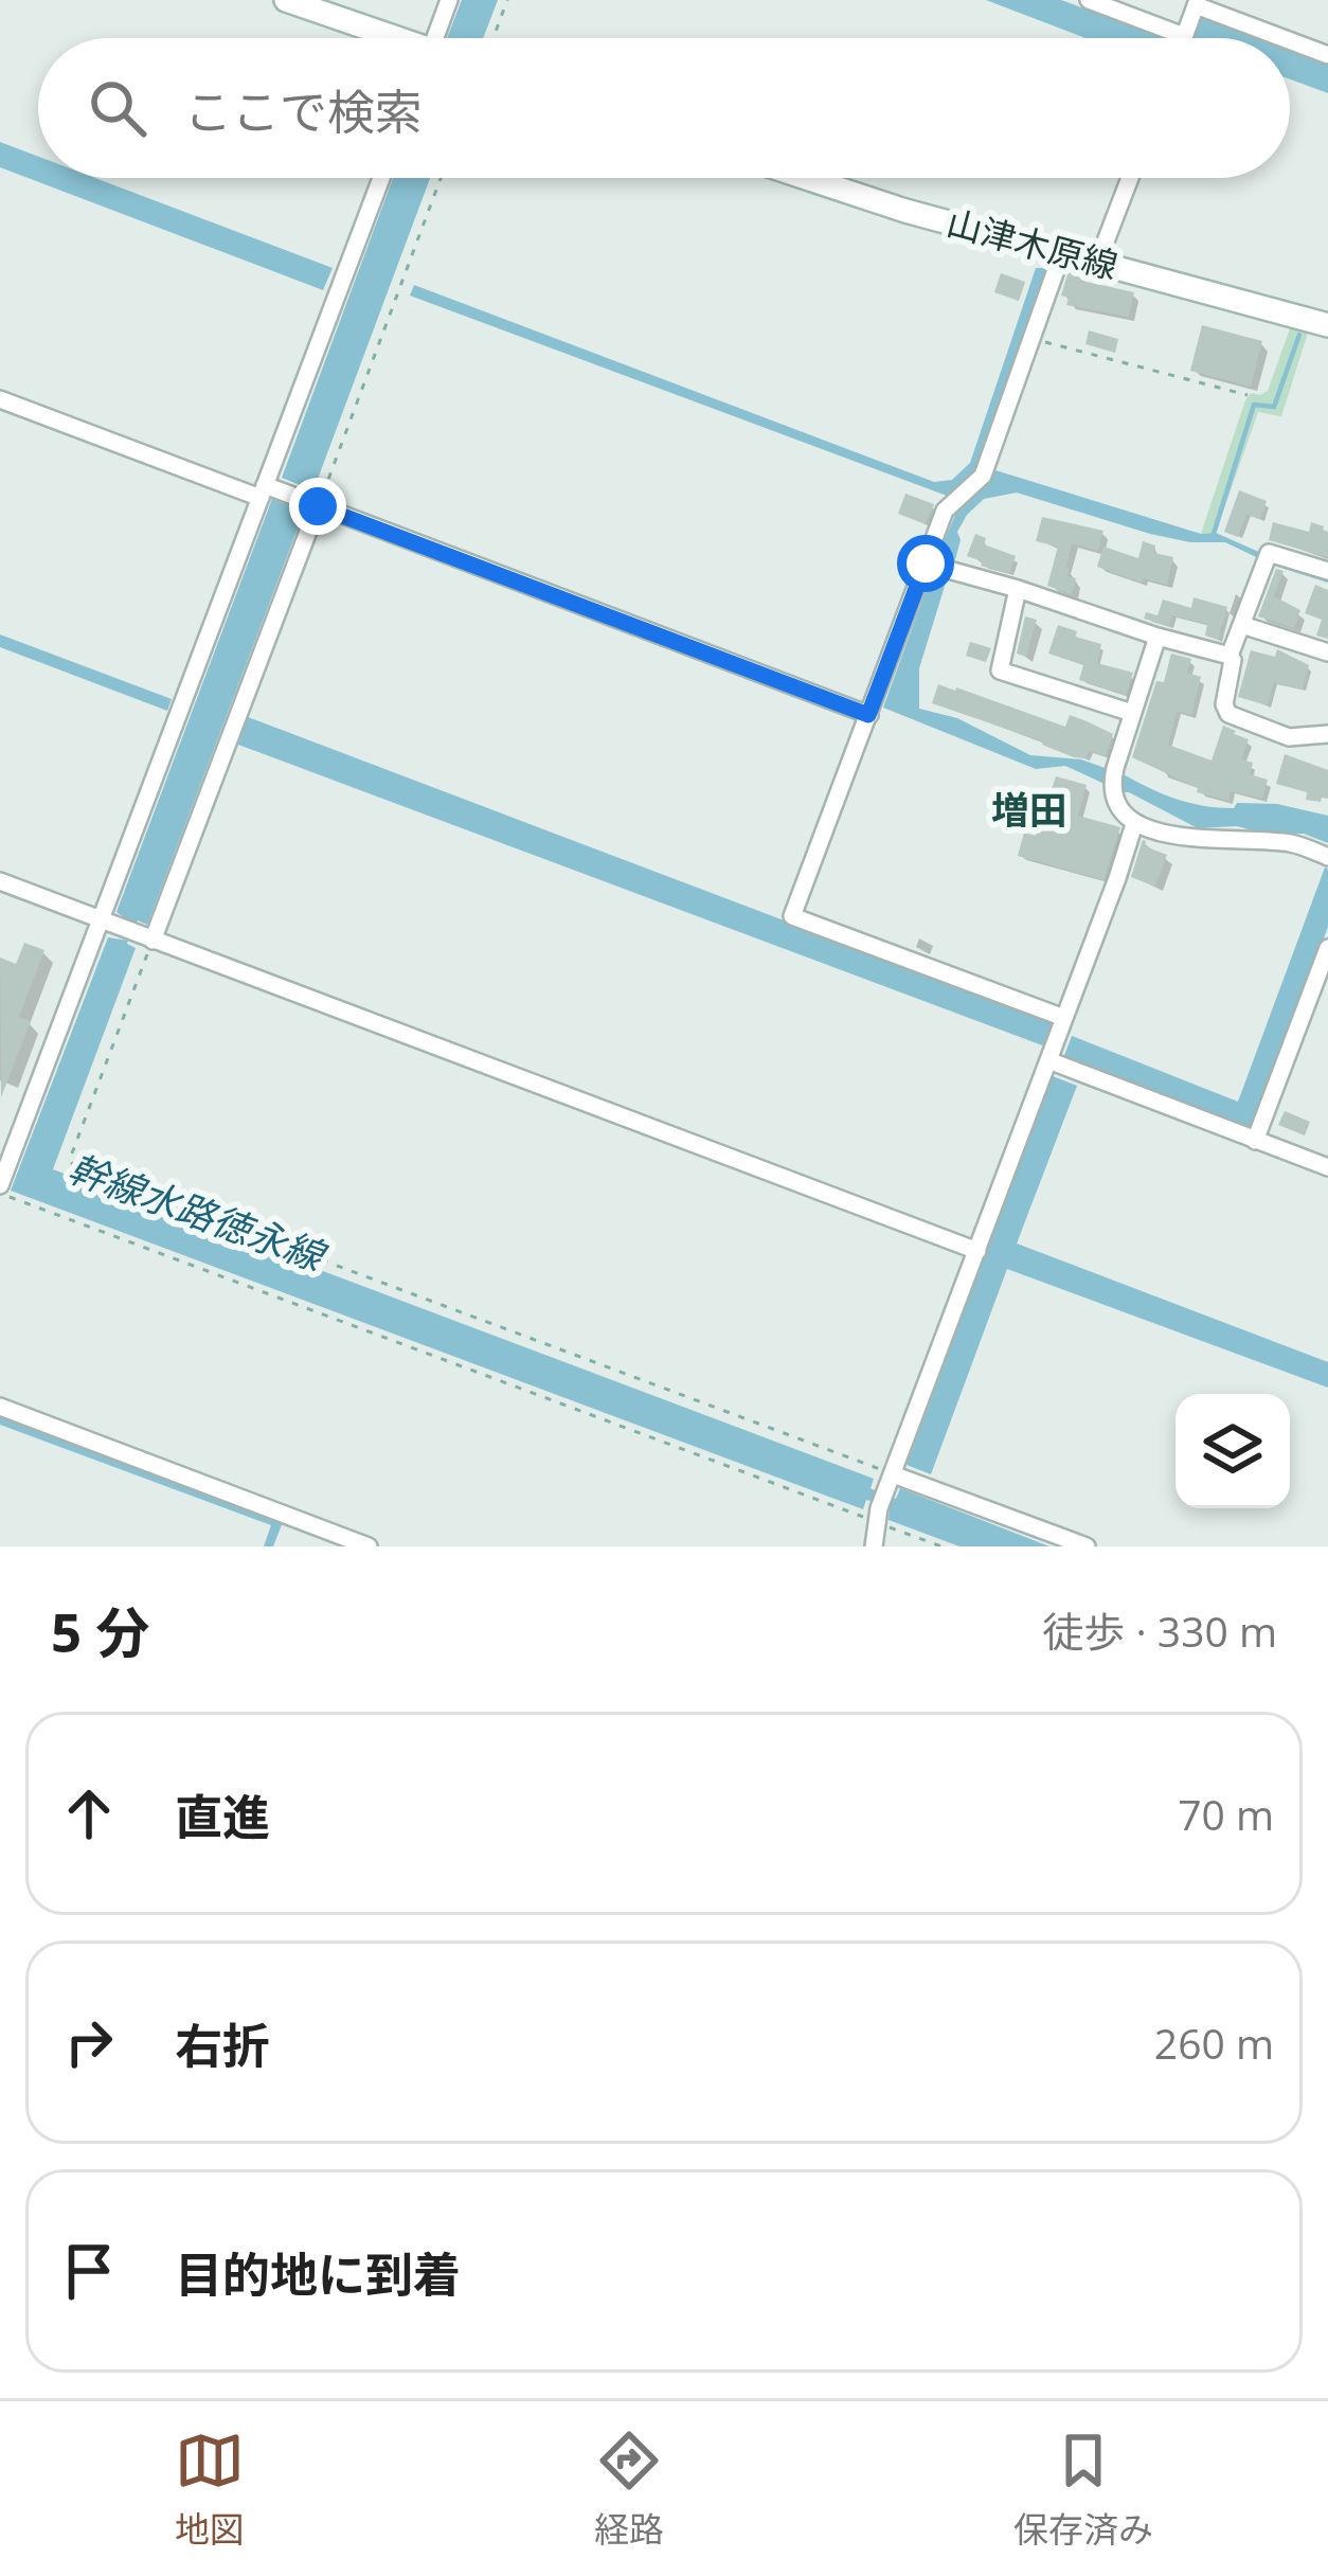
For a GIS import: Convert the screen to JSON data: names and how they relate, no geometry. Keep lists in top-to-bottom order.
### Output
{
  "streets": {
    "street": ["山津木原線"]
  },
  "districts": ["増田"],
  "water": ["幹線水路徳永線"],
  "page": {
    "search": "ここで検索",
    "heading": ["5 分", "徒歩 · 330 m"],
    "list": [
      ["直進", "70 m"],
      ["右折", "260 m"],
      "目的地に到着"
    ],
    "nav": ["地図", "経路", "保存済み"]
  }
}
